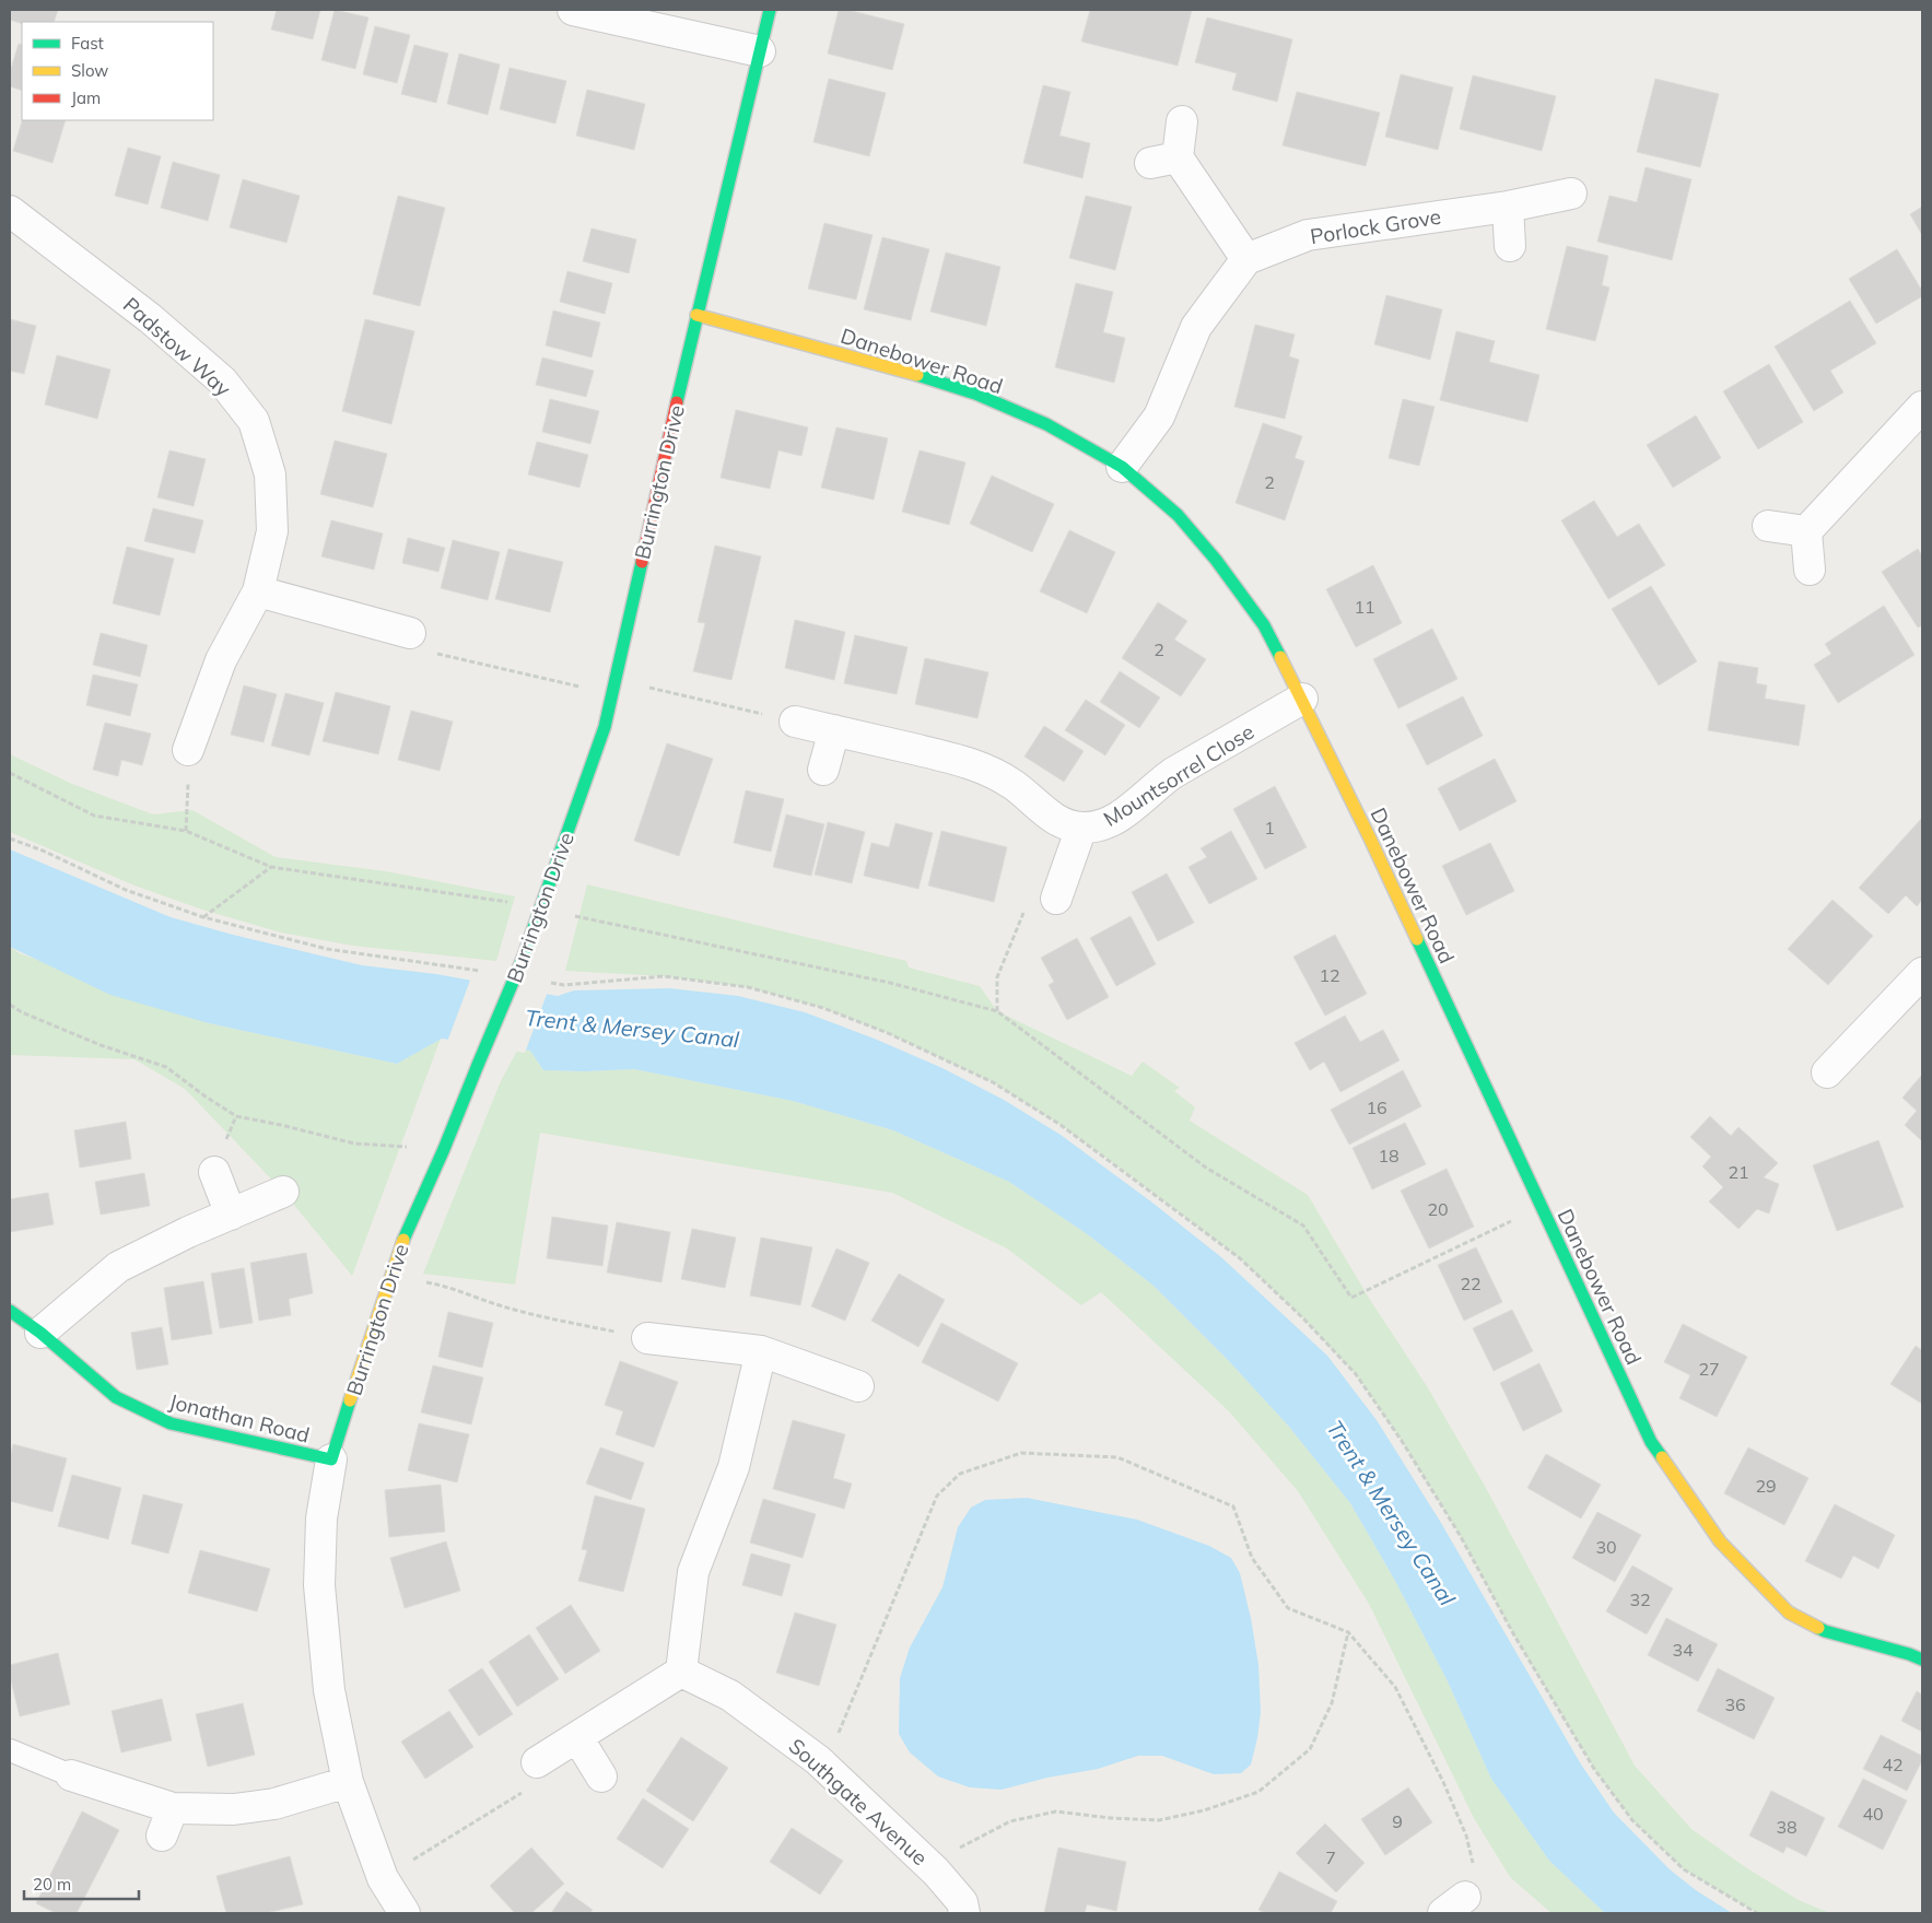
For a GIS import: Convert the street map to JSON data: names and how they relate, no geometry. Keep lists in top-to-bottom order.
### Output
{
  "streets": {
    "street": [
      "Porlock Grove",
      "Padstow Way",
      "Danebower Road",
      "Burrington Drive",
      "Mountsorrel Close",
      "Jonathan Road",
      "Southgate Avenue"
    ]
  },
  "crossings": [
    ["Danebower Road", "Burrington Drive"],
    ["Danebower Road", "Mountsorrel Close"],
    ["Burrington Drive", "Jonathan Road"]
  ],
  "water": ["Trent & Mersey Canal"],
  "house_numbers": [
    "2",
    "11",
    "2",
    "1",
    "12",
    "16",
    "18",
    "21",
    "20",
    "22",
    "27",
    "29",
    "30",
    "32",
    "34",
    "36",
    "42",
    "40",
    "9",
    "38",
    "7"
  ],
  "legend": ["Fast", "Slow", "Jam"],
  "scale_bar": "20 m"
}
